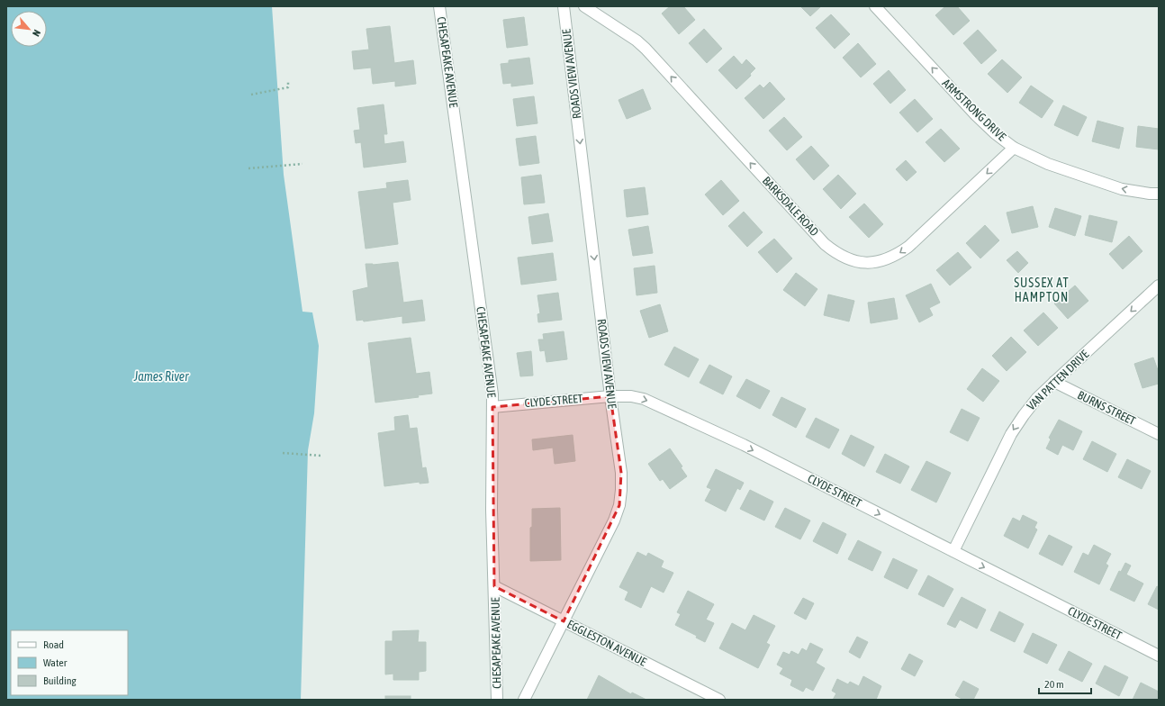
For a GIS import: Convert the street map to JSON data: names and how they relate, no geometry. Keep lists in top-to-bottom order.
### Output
{
  "streets": {
    "street": [
      "CHESAPEAKE AVENUE",
      "ROADS VIEW AVENUE",
      "ARMSTRONG DRIVE",
      "BARKSDALE ROAD",
      "VAN PATTEN DRIVE",
      "CLYDE STREET",
      "BURNS STREET",
      "EGGLESTON AVENUE"
    ]
  },
  "crossings": [
    ["CHESAPEAKE AVENUE", "CLYDE STREET"],
    ["CHESAPEAKE AVENUE", "EGGLESTON AVENUE"],
    ["ROADS VIEW AVENUE", "CLYDE STREET"],
    ["ROADS VIEW AVENUE", "EGGLESTON AVENUE"],
    ["ARMSTRONG DRIVE", "BARKSDALE ROAD"],
    ["VAN PATTEN DRIVE", "CLYDE STREET"],
    ["VAN PATTEN DRIVE", "BURNS STREET"]
  ],
  "one_way": [
    "ROADS VIEW AVENUE",
    "ARMSTRONG DRIVE",
    "VAN PATTEN DRIVE",
    "CLYDE STREET"
  ],
  "districts": ["SUSSEX AT HAMPTON"],
  "water": ["James River"],
  "legend": ["Road", "Water", "Building"],
  "scale_bar": "20 m",
  "north": "bottom right"
}
